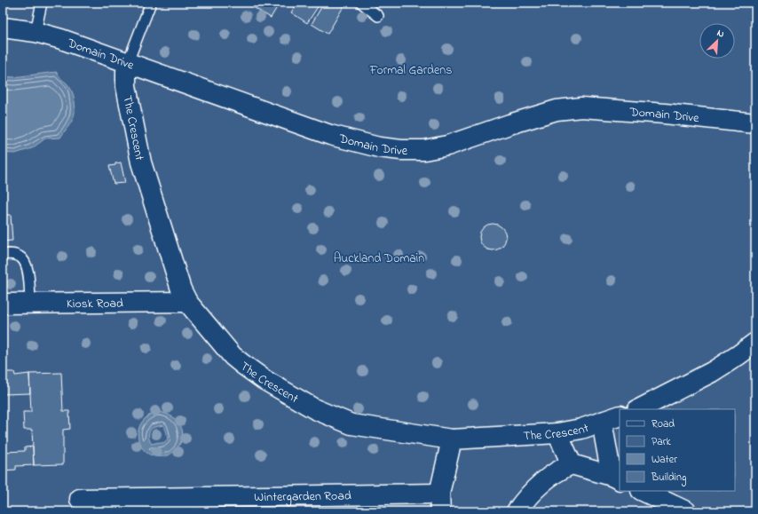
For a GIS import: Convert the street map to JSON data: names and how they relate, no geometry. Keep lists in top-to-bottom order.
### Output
{
  "streets": {
    "street": [
      "Domain Drive",
      "The Crescent",
      "Kiosk Road",
      "Wintergarden Road"
    ]
  },
  "crossings": [
    ["Domain Drive", "The Crescent"],
    ["The Crescent", "Kiosk Road"]
  ],
  "parks": ["Formal Gardens", "Auckland Domain"],
  "legend": [
    "Road",
    "Park",
    "Water",
    "Building"
  ],
  "north": "top right"
}
